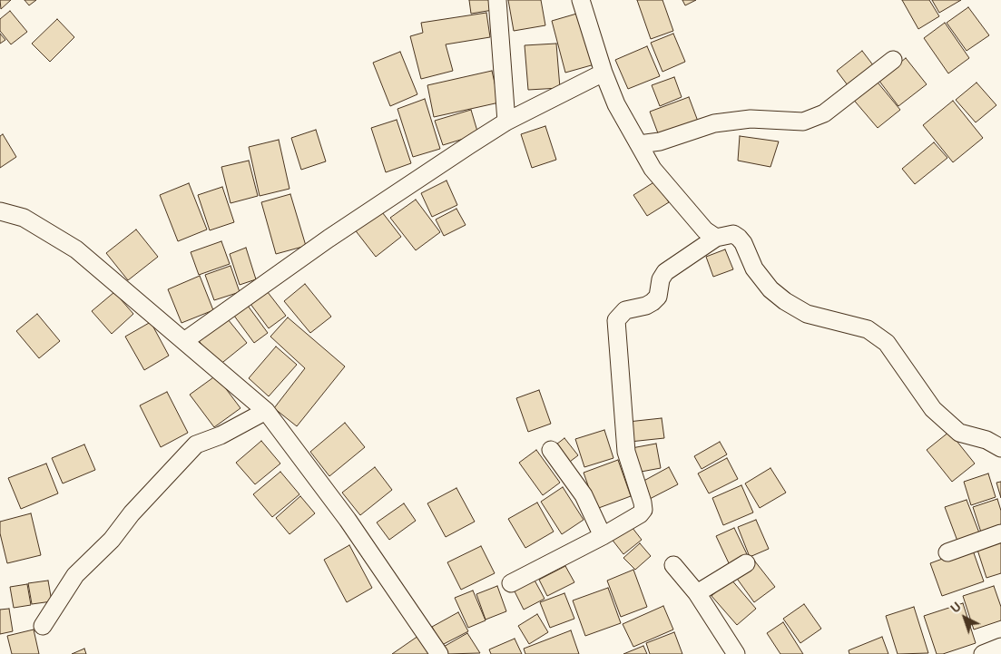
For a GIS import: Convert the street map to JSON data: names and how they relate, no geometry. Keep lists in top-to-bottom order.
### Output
{
  "north": "top left"
}
